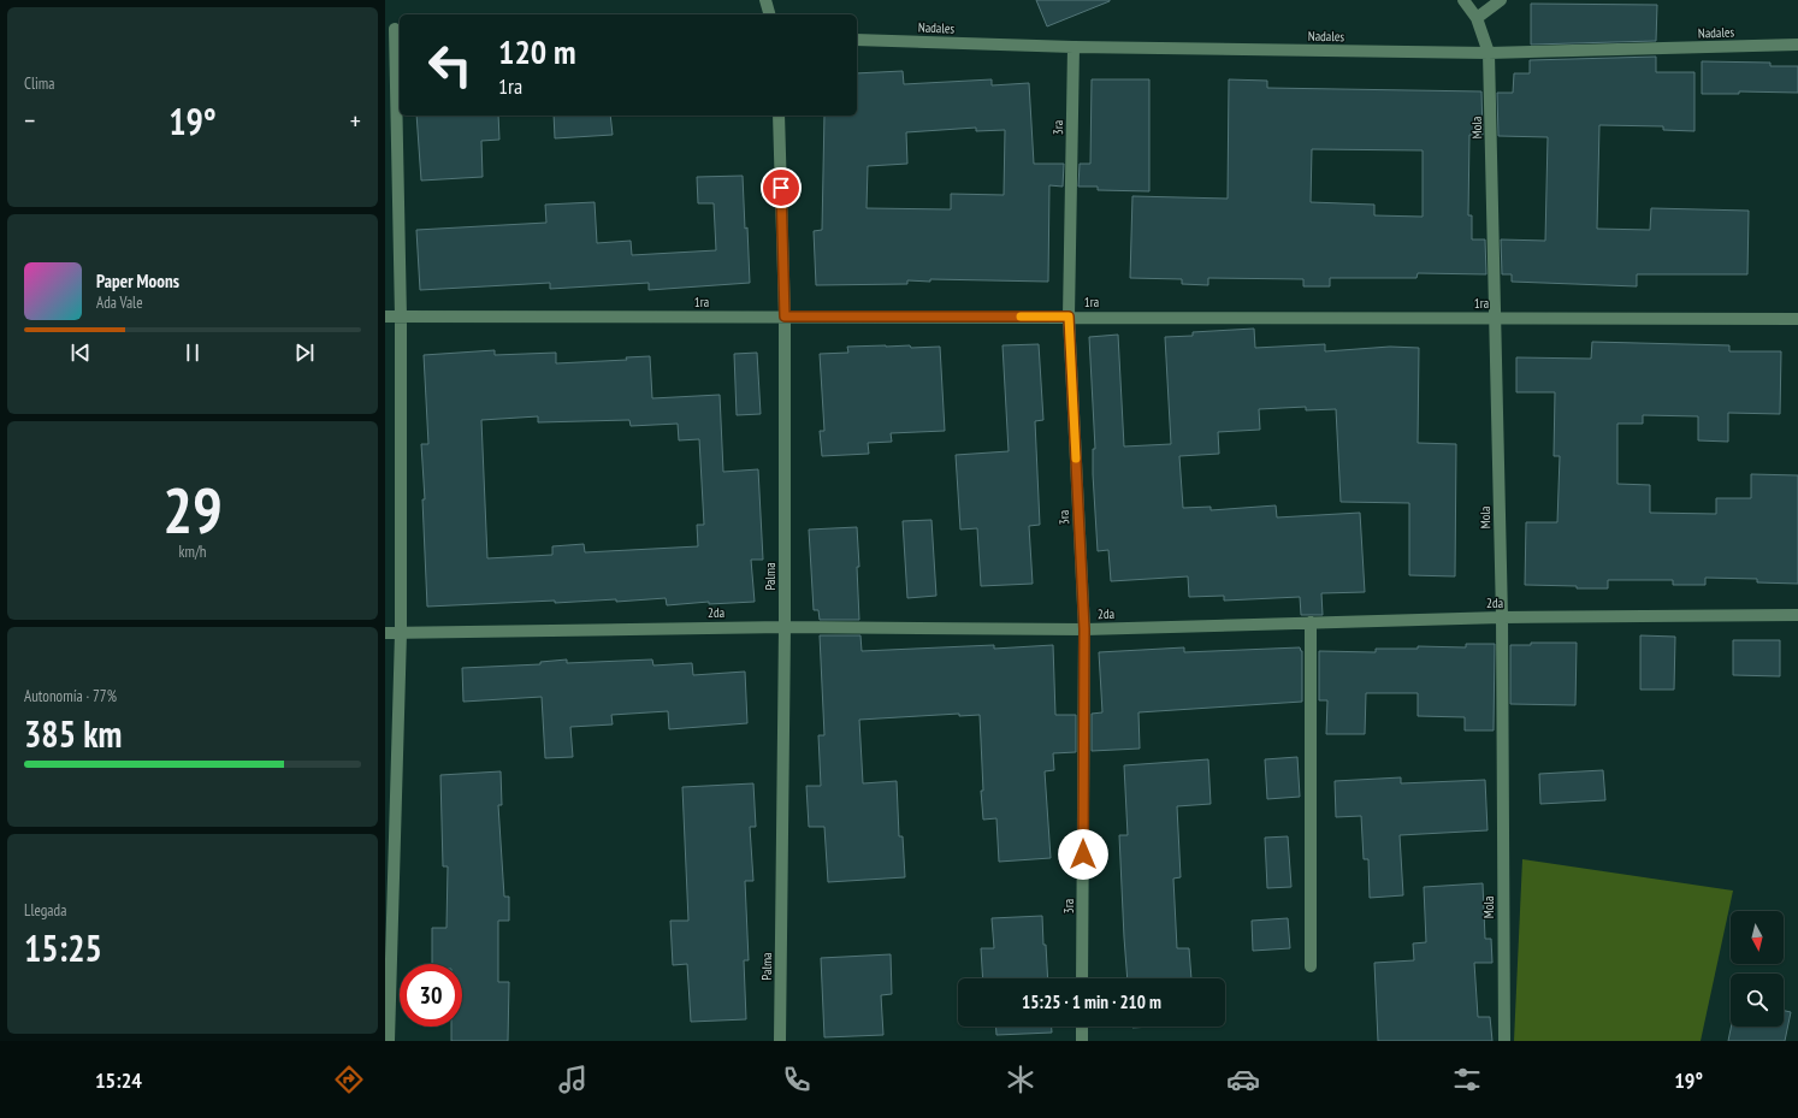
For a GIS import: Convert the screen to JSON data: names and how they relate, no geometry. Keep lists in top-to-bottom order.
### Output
{
  "streets": {
    "street": [
      "Nadales",
      "3ra",
      "Mola",
      "1ra",
      "Palma",
      "2da"
    ]
  },
  "crossings": [
    ["Nadales", "3ra"],
    ["Nadales", "Mola"],
    ["3ra", "1ra"],
    ["3ra", "2da"],
    ["Mola", "1ra"],
    ["Mola", "2da"],
    ["1ra", "Palma"],
    ["Palma", "2da"]
  ],
  "north": "bottom",
  "page": {
    "tile": [
      "Clima",
      ["29", "km/h"],
      ["Autonomía · 77%", "385 km"],
      ["Llegada", "15:25"]
    ],
    "turn": ["120 m", "1ra"],
    "heat": ["−", "19°", "+"],
    "song": ["Paper Moons", "Ada Vale"],
    "limit": "30",
    "trip": "15:25 · 1 min · 210 m",
    "tabs": ["15:24", "19°"]
  }
}
